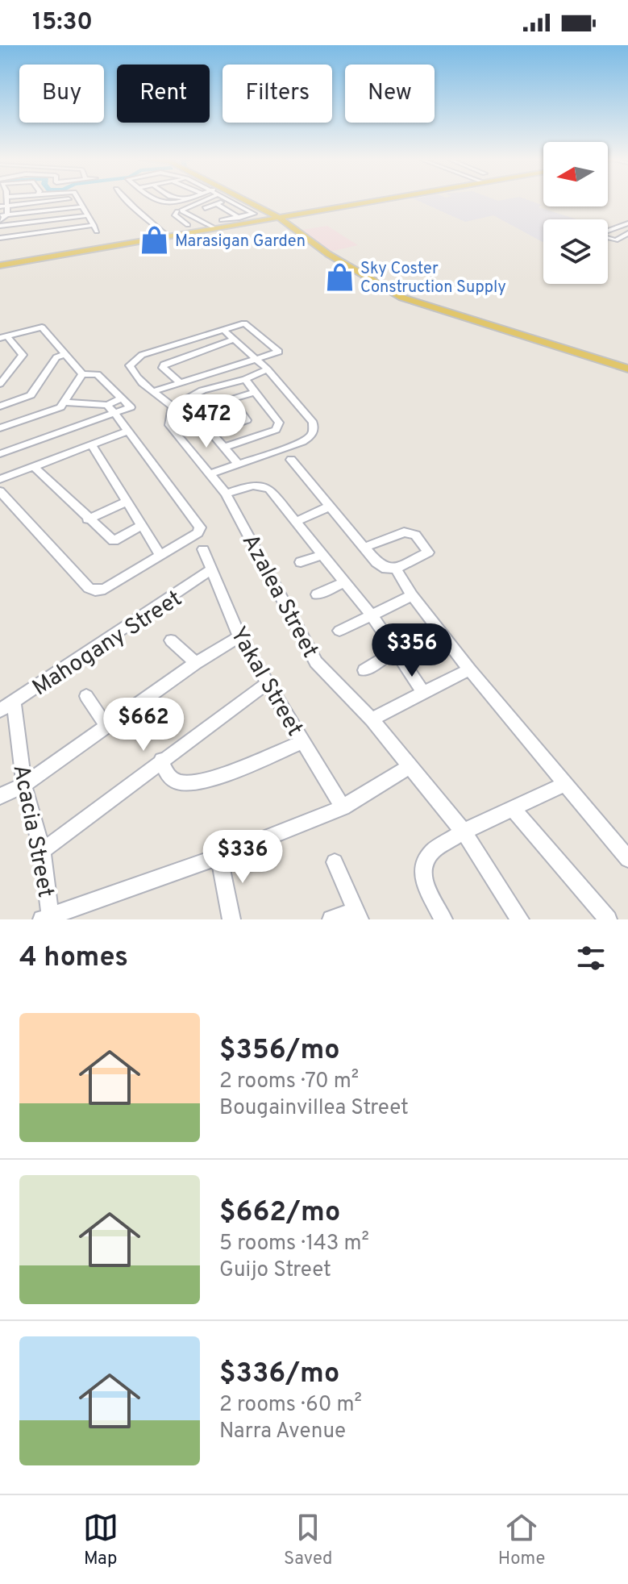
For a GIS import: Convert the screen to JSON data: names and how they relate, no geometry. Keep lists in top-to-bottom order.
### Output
{
  "streets": {
    "street": [
      "Azalea Street",
      "Mahogany Street",
      "Yakal Street",
      "Acacia Street"
    ]
  },
  "crossings": [
    ["Mahogany Street", "Yakal Street"],
    ["Mahogany Street", "Acacia Street"]
  ],
  "places": {
    "shop": ["Marasigan Garden", "Sky Coster Construction Supply"]
  },
  "north": "left",
  "page": {
    "status": "15:30",
    "chip": [
      "Buy",
      "Rent",
      "Filters",
      "New"
    ],
    "price": [
      "$472",
      "$356",
      "$662",
      "$336"
    ],
    "heading": "4 homes",
    "list": [
      {
        "name": "$356/mo",
        "note": "2 rooms · 70 m² · Bougainvillea Street"
      },
      {
        "name": "$662/mo",
        "note": "5 rooms · 143 m² · Guijo Street"
      },
      {
        "name": "$336/mo",
        "note": "2 rooms · 60 m² · Narra Avenue"
      }
    ],
    "tabs": ["Map", "Saved", "Home"]
  }
}
